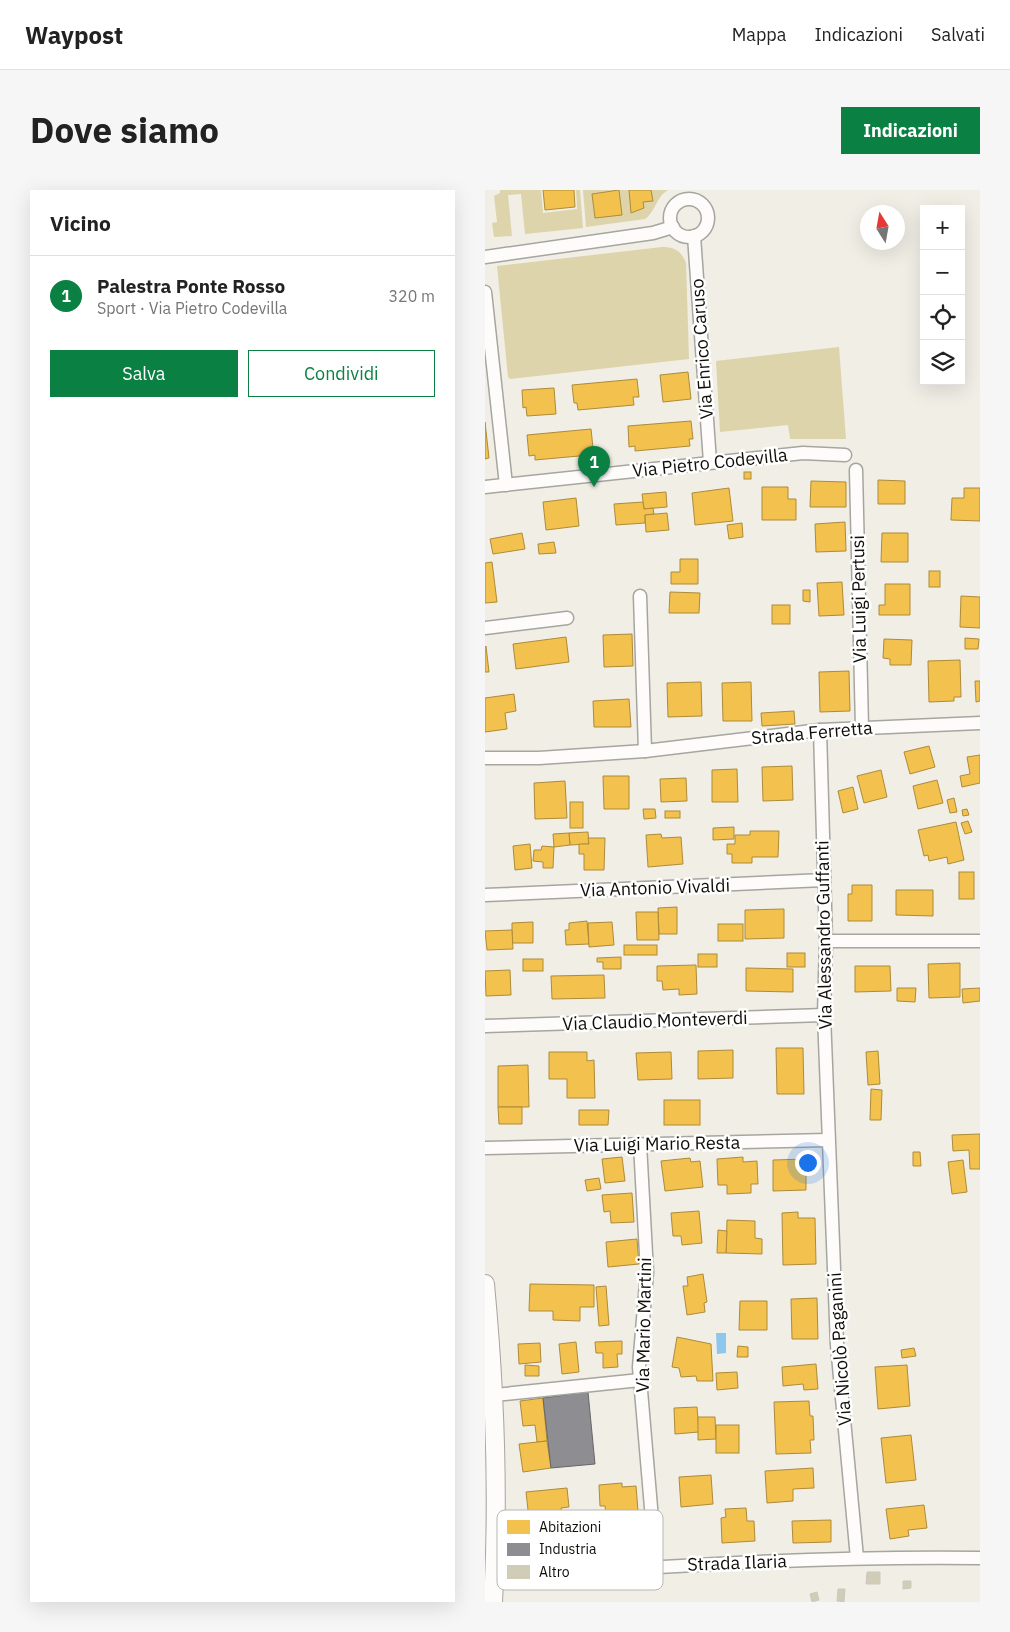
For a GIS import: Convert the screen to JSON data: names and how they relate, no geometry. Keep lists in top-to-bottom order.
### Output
{
  "streets": {
    "street": [
      "Via Enrico Caruso",
      "Via Pietro Codevilla",
      "Via Luigi Pertusi",
      "Strada Ferretta",
      "Via Antonio Vivaldi",
      "Via Alessandro Guffanti",
      "Via Claudio Monteverdi",
      "Via Luigi Mario Resta",
      "Via Mario Martini",
      "Via Nicolò Paganini",
      "Strada Ilaria"
    ]
  },
  "crossings": [
    ["Via Enrico Caruso", "Via Pietro Codevilla"],
    ["Via Luigi Pertusi", "Strada Ferretta"],
    ["Strada Ferretta", "Via Alessandro Guffanti"],
    ["Via Antonio Vivaldi", "Via Alessandro Guffanti"],
    ["Via Alessandro Guffanti", "Via Claudio Monteverdi"],
    ["Via Alessandro Guffanti", "Via Luigi Mario Resta"],
    ["Via Alessandro Guffanti", "Via Nicolò Paganini"],
    ["Via Luigi Mario Resta", "Via Mario Martini"],
    ["Via Luigi Mario Resta", "Via Nicolò Paganini"],
    ["Via Nicolò Paganini", "Strada Ilaria"]
  ],
  "legend": ["Abitazioni", "Industria", "Altro"],
  "north": "top",
  "page": {
    "header": "Waypost",
    "nav": ["Mappa", "Indicazioni", "Salvati"],
    "title": "Dove siamo",
    "buttons": [
      "Indicazioni",
      ["Salva", "Condividi"]
    ],
    "heading": "Vicino",
    "map_buttons": ["+", "−"],
    "list": [
      {
        "mark": "1",
        "name": "Palestra Ponte Rosso",
        "note": "Sport · Via Pietro Codevilla",
        "value": "320 m"
      }
    ],
    "pins": "1"
  }
}
